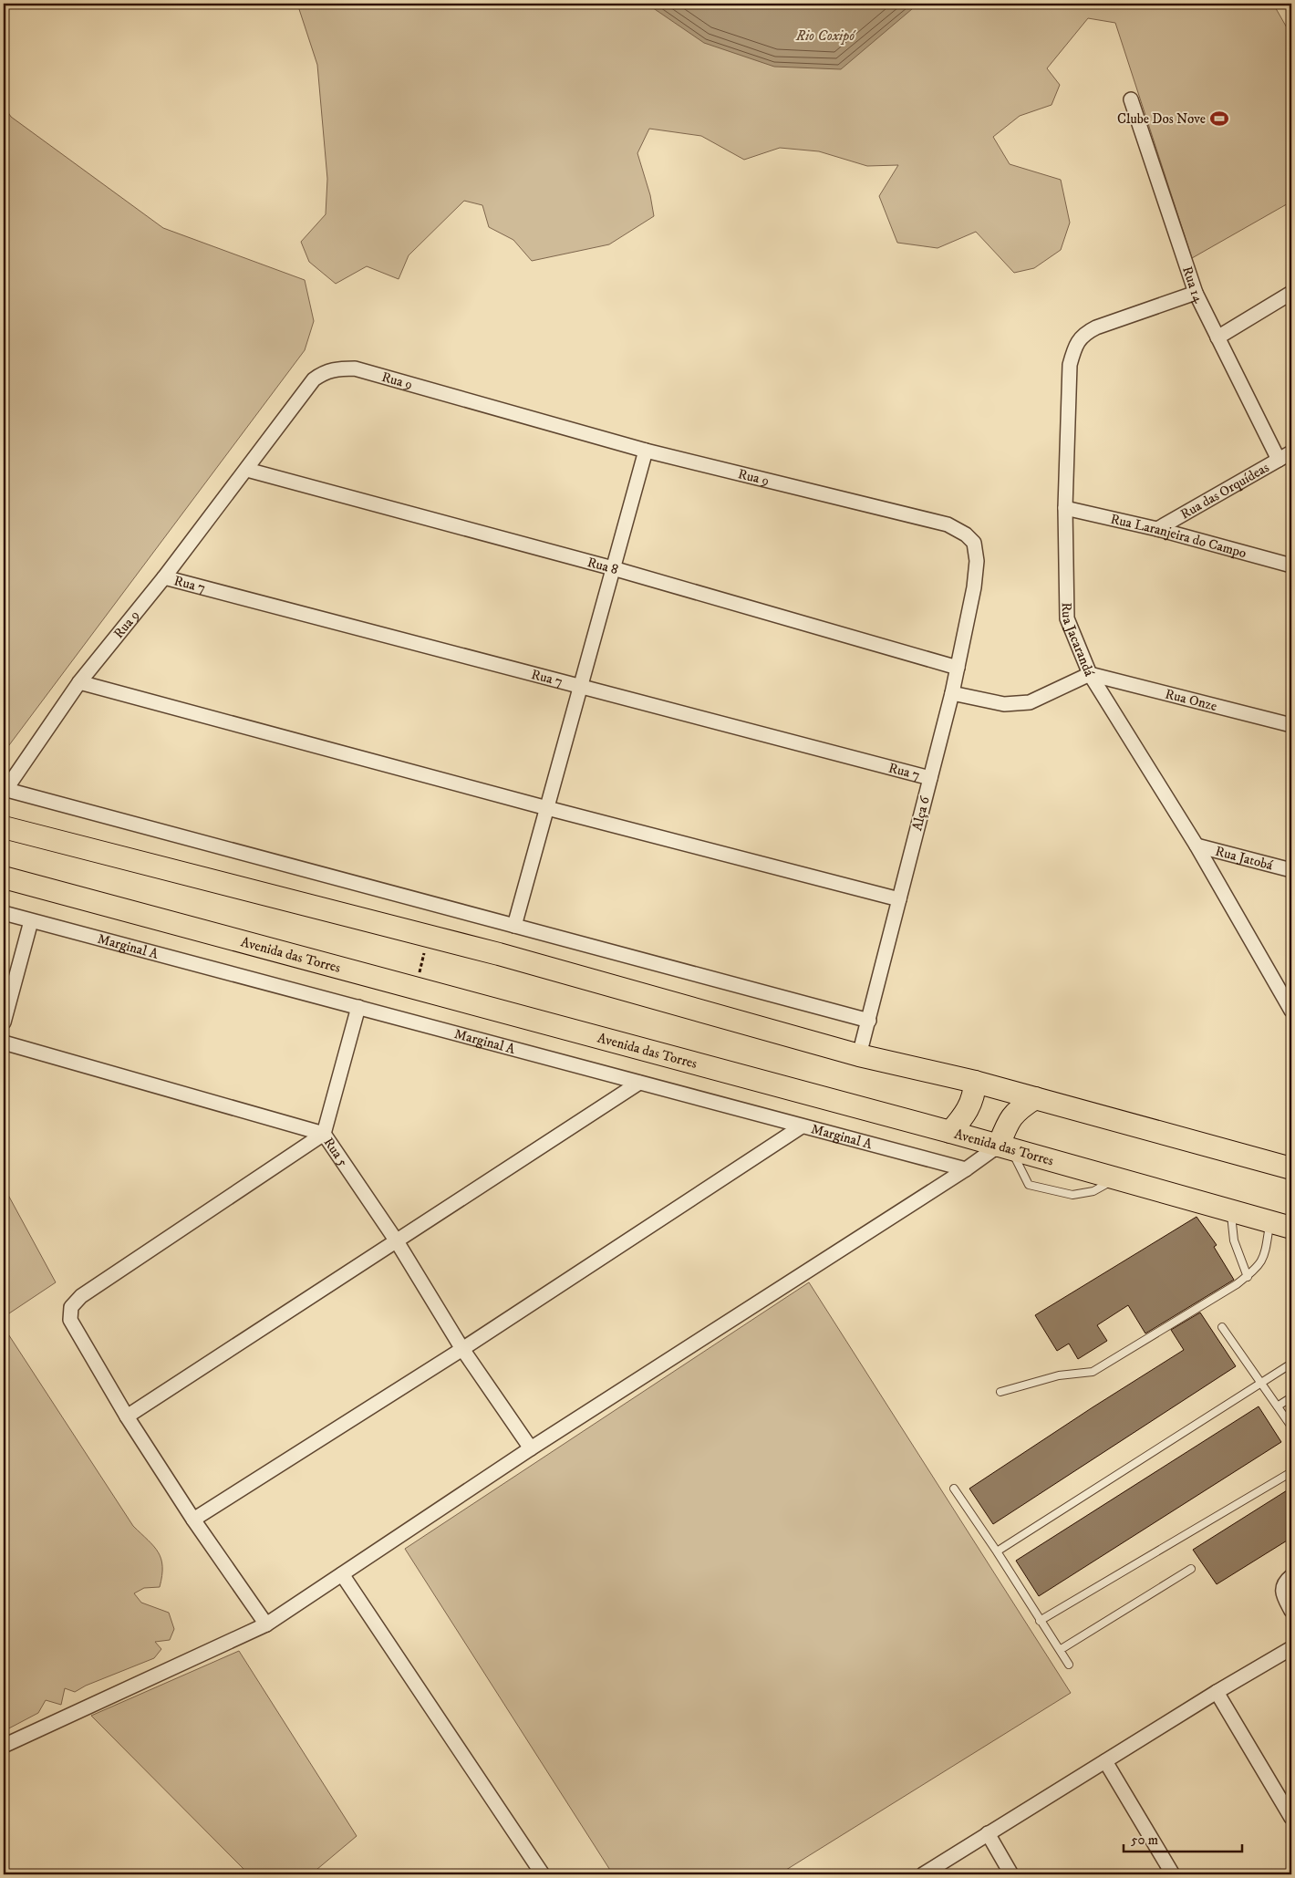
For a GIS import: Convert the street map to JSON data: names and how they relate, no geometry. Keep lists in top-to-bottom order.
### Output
{
  "streets": {
    "main road": ["Avenida das Torres"],
    "street": [
      "Rua 14",
      "Rua 9",
      "Rua das Orquídeas",
      "Rua Laranjeira do Campo",
      "Rua 8",
      "Rua 7",
      "Rua Jacarandá",
      "Rua Onze",
      "Alça 6",
      "Rua Jatobá",
      "Marginal A",
      "Rua 5"
    ]
  },
  "crossings": [
    ["Rua 14", "Rua das Orquídeas"],
    ["Rua 14", "Rua Jacarandá"],
    ["Rua 9", "Rua 8"],
    ["Rua 9", "Rua 7"],
    ["Rua 9", "Alça 6"],
    ["Rua das Orquídeas", "Rua Laranjeira do Campo"],
    ["Rua Laranjeira do Campo", "Rua Jacarandá"],
    ["Rua 8", "Alça 6"],
    ["Rua 7", "Alça 6"],
    ["Rua Jacarandá", "Rua Onze"],
    ["Rua Jacarandá", "Rua Jatobá"]
  ],
  "water": ["Rio Coxipó"],
  "places": {
    "sports": ["Clube Dos Nove"]
  },
  "scale_bar": "50 m"
}
